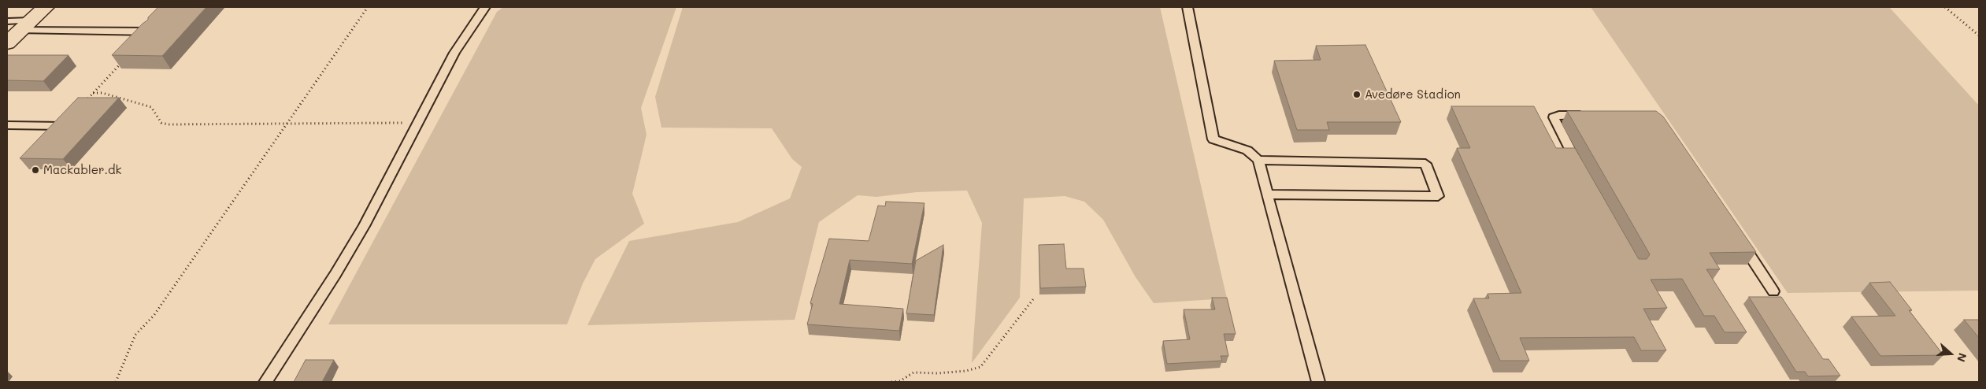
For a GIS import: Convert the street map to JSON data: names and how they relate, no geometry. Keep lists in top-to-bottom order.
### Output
{
  "places": ["Avedøre Stadion", "Mackabler.dk"],
  "north": "right"
}
